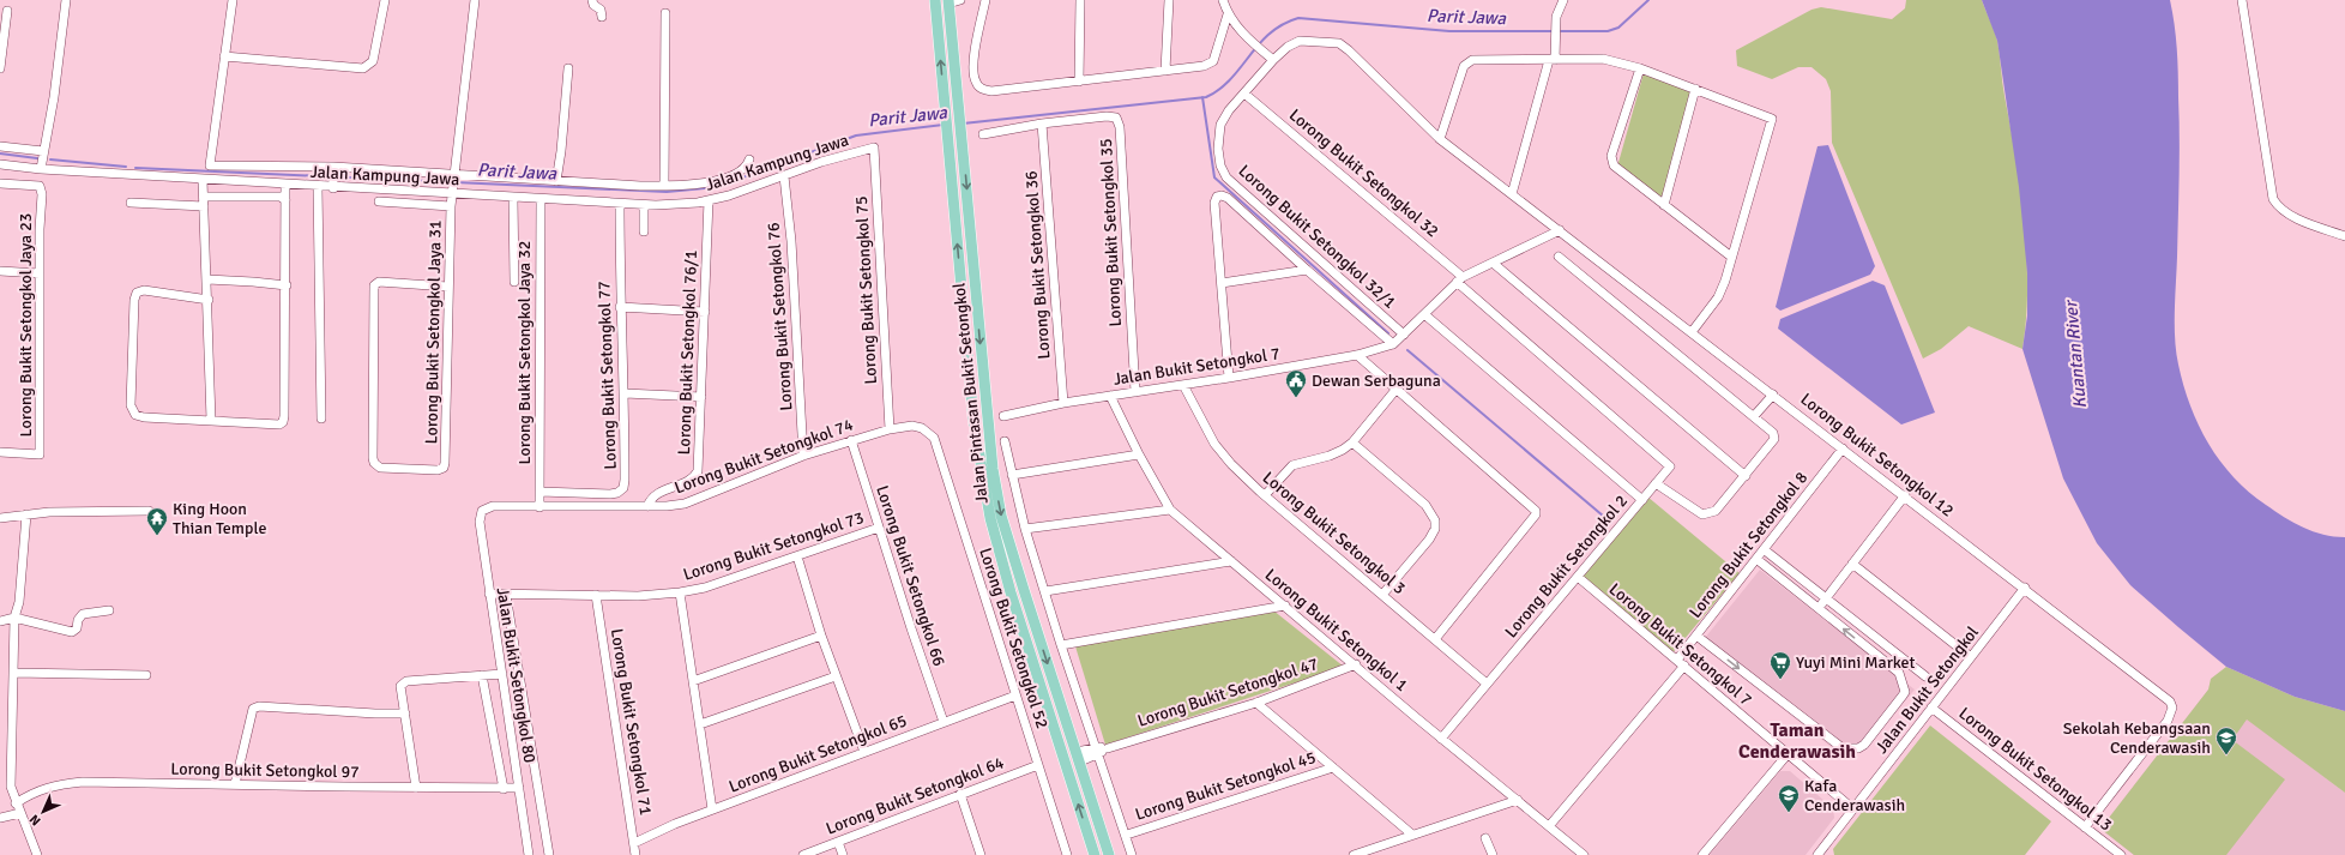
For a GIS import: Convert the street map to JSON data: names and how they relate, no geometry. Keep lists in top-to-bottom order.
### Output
{
  "streets": {
    "main road": ["Jalan Pintasan Bukit Setongkol"],
    "street": [
      "Jalan Kampung Jawa",
      "Lorong Bukit Setongkol 32",
      "Lorong Bukit Setongkol 35",
      "Lorong Bukit Setongkol 32/1",
      "Lorong Bukit Setongkol 36",
      "Lorong Bukit Setongkol 75",
      "Lorong Bukit Setongkol 76",
      "Lorong Bukit Setongkol Jaya 23",
      "Lorong Bukit Setongkol Jaya 31",
      "Lorong Bukit Setongkol Jaya 32",
      "Lorong Bukit Setongkol 76/1",
      "Jalan Bukit Setongkol 7",
      "Lorong Bukit Setongkol 77",
      "Lorong Bukit Setongkol 12",
      "Lorong Bukit Setongkol 74",
      "Lorong Bukit Setongkol 3",
      "Lorong Bukit Setongkol 8",
      "Lorong Bukit Setongkol 73",
      "Lorong Bukit Setongkol 2",
      "Lorong Bukit Setongkol 66",
      "Lorong Bukit Setongkol 1",
      "Lorong Bukit Setongkol 52",
      "Lorong Bukit Setongkol 7",
      "Jalan Bukit Setongkol 80",
      "Jalan Bukit Setongkol",
      "Lorong Bukit Setongkol 47",
      "Lorong Bukit Setongkol 71",
      "Lorong Bukit Setongkol 65",
      "Lorong Bukit Setongkol 13",
      "Lorong Bukit Setongkol 97",
      "Lorong Bukit Setongkol 45",
      "Lorong Bukit Setongkol 64"
    ]
  },
  "crossings": [
    ["Jalan Kampung Jawa", "Lorong Bukit Setongkol 75"],
    ["Jalan Kampung Jawa", "Lorong Bukit Setongkol 76"],
    ["Jalan Kampung Jawa", "Lorong Bukit Setongkol Jaya 31"],
    ["Jalan Kampung Jawa", "Lorong Bukit Setongkol Jaya 32"],
    ["Jalan Kampung Jawa", "Lorong Bukit Setongkol 76/1"],
    ["Jalan Kampung Jawa", "Lorong Bukit Setongkol 77"],
    ["Lorong Bukit Setongkol 32", "Lorong Bukit Setongkol 32/1"],
    ["Lorong Bukit Setongkol 35", "Lorong Bukit Setongkol 36"],
    ["Lorong Bukit Setongkol 35", "Jalan Bukit Setongkol 7"],
    ["Lorong Bukit Setongkol 32/1", "Lorong Bukit Setongkol 12"],
    ["Lorong Bukit Setongkol 36", "Jalan Bukit Setongkol 7"],
    ["Lorong Bukit Setongkol 75", "Lorong Bukit Setongkol 74"],
    ["Lorong Bukit Setongkol 76", "Lorong Bukit Setongkol 74"],
    ["Lorong Bukit Setongkol Jaya 32", "Lorong Bukit Setongkol 77"],
    ["Lorong Bukit Setongkol Jaya 32", "Lorong Bukit Setongkol 74"],
    ["Lorong Bukit Setongkol 76/1", "Lorong Bukit Setongkol 74"],
    ["Jalan Bukit Setongkol 7", "Lorong Bukit Setongkol 3"],
    ["Jalan Bukit Setongkol 7", "Lorong Bukit Setongkol 1"],
    ["Jalan Pintasan Bukit Setongkol", "Lorong Bukit Setongkol 47"],
    ["Lorong Bukit Setongkol 12", "Lorong Bukit Setongkol 8"],
    ["Lorong Bukit Setongkol 12", "Jalan Bukit Setongkol"],
    ["Lorong Bukit Setongkol 12", "Lorong Bukit Setongkol 13"],
    ["Lorong Bukit Setongkol 74", "Lorong Bukit Setongkol 66"],
    ["Lorong Bukit Setongkol 74", "Lorong Bukit Setongkol 52"],
    ["Lorong Bukit Setongkol 74", "Jalan Bukit Setongkol 80"],
    ["Lorong Bukit Setongkol 3", "Lorong Bukit Setongkol 2"],
    ["Lorong Bukit Setongkol 8", "Lorong Bukit Setongkol 7"],
    ["Lorong Bukit Setongkol 73", "Lorong Bukit Setongkol 66"],
    ["Lorong Bukit Setongkol 73", "Jalan Bukit Setongkol 80"],
    ["Lorong Bukit Setongkol 73", "Lorong Bukit Setongkol 71"],
    ["Lorong Bukit Setongkol 2", "Lorong Bukit Setongkol 1"],
    ["Lorong Bukit Setongkol 2", "Lorong Bukit Setongkol 7"],
    ["Lorong Bukit Setongkol 66", "Lorong Bukit Setongkol 65"],
    ["Lorong Bukit Setongkol 1", "Lorong Bukit Setongkol 47"],
    ["Lorong Bukit Setongkol 52", "Lorong Bukit Setongkol 65"],
    ["Lorong Bukit Setongkol 52", "Lorong Bukit Setongkol 64"],
    ["Lorong Bukit Setongkol 7", "Jalan Bukit Setongkol"],
    ["Jalan Bukit Setongkol 80", "Lorong Bukit Setongkol 97"],
    ["Jalan Bukit Setongkol", "Lorong Bukit Setongkol 13"],
    ["Lorong Bukit Setongkol 71", "Lorong Bukit Setongkol 65"]
  ],
  "districts": ["Taman Cenderawasih"],
  "water": ["Parit Jawa", "Kuantan River"],
  "places": {
    "public building": ["Dewan Serbaguna"],
    "temple": ["King Hoon Thian Temple"],
    "supermarket": ["Yuyi Mini Market"],
    "school or university": ["Sekolah Kebangsaan Cenderawasih", "Kafa Cenderawasih"]
  },
  "north": "bottom left"
}
